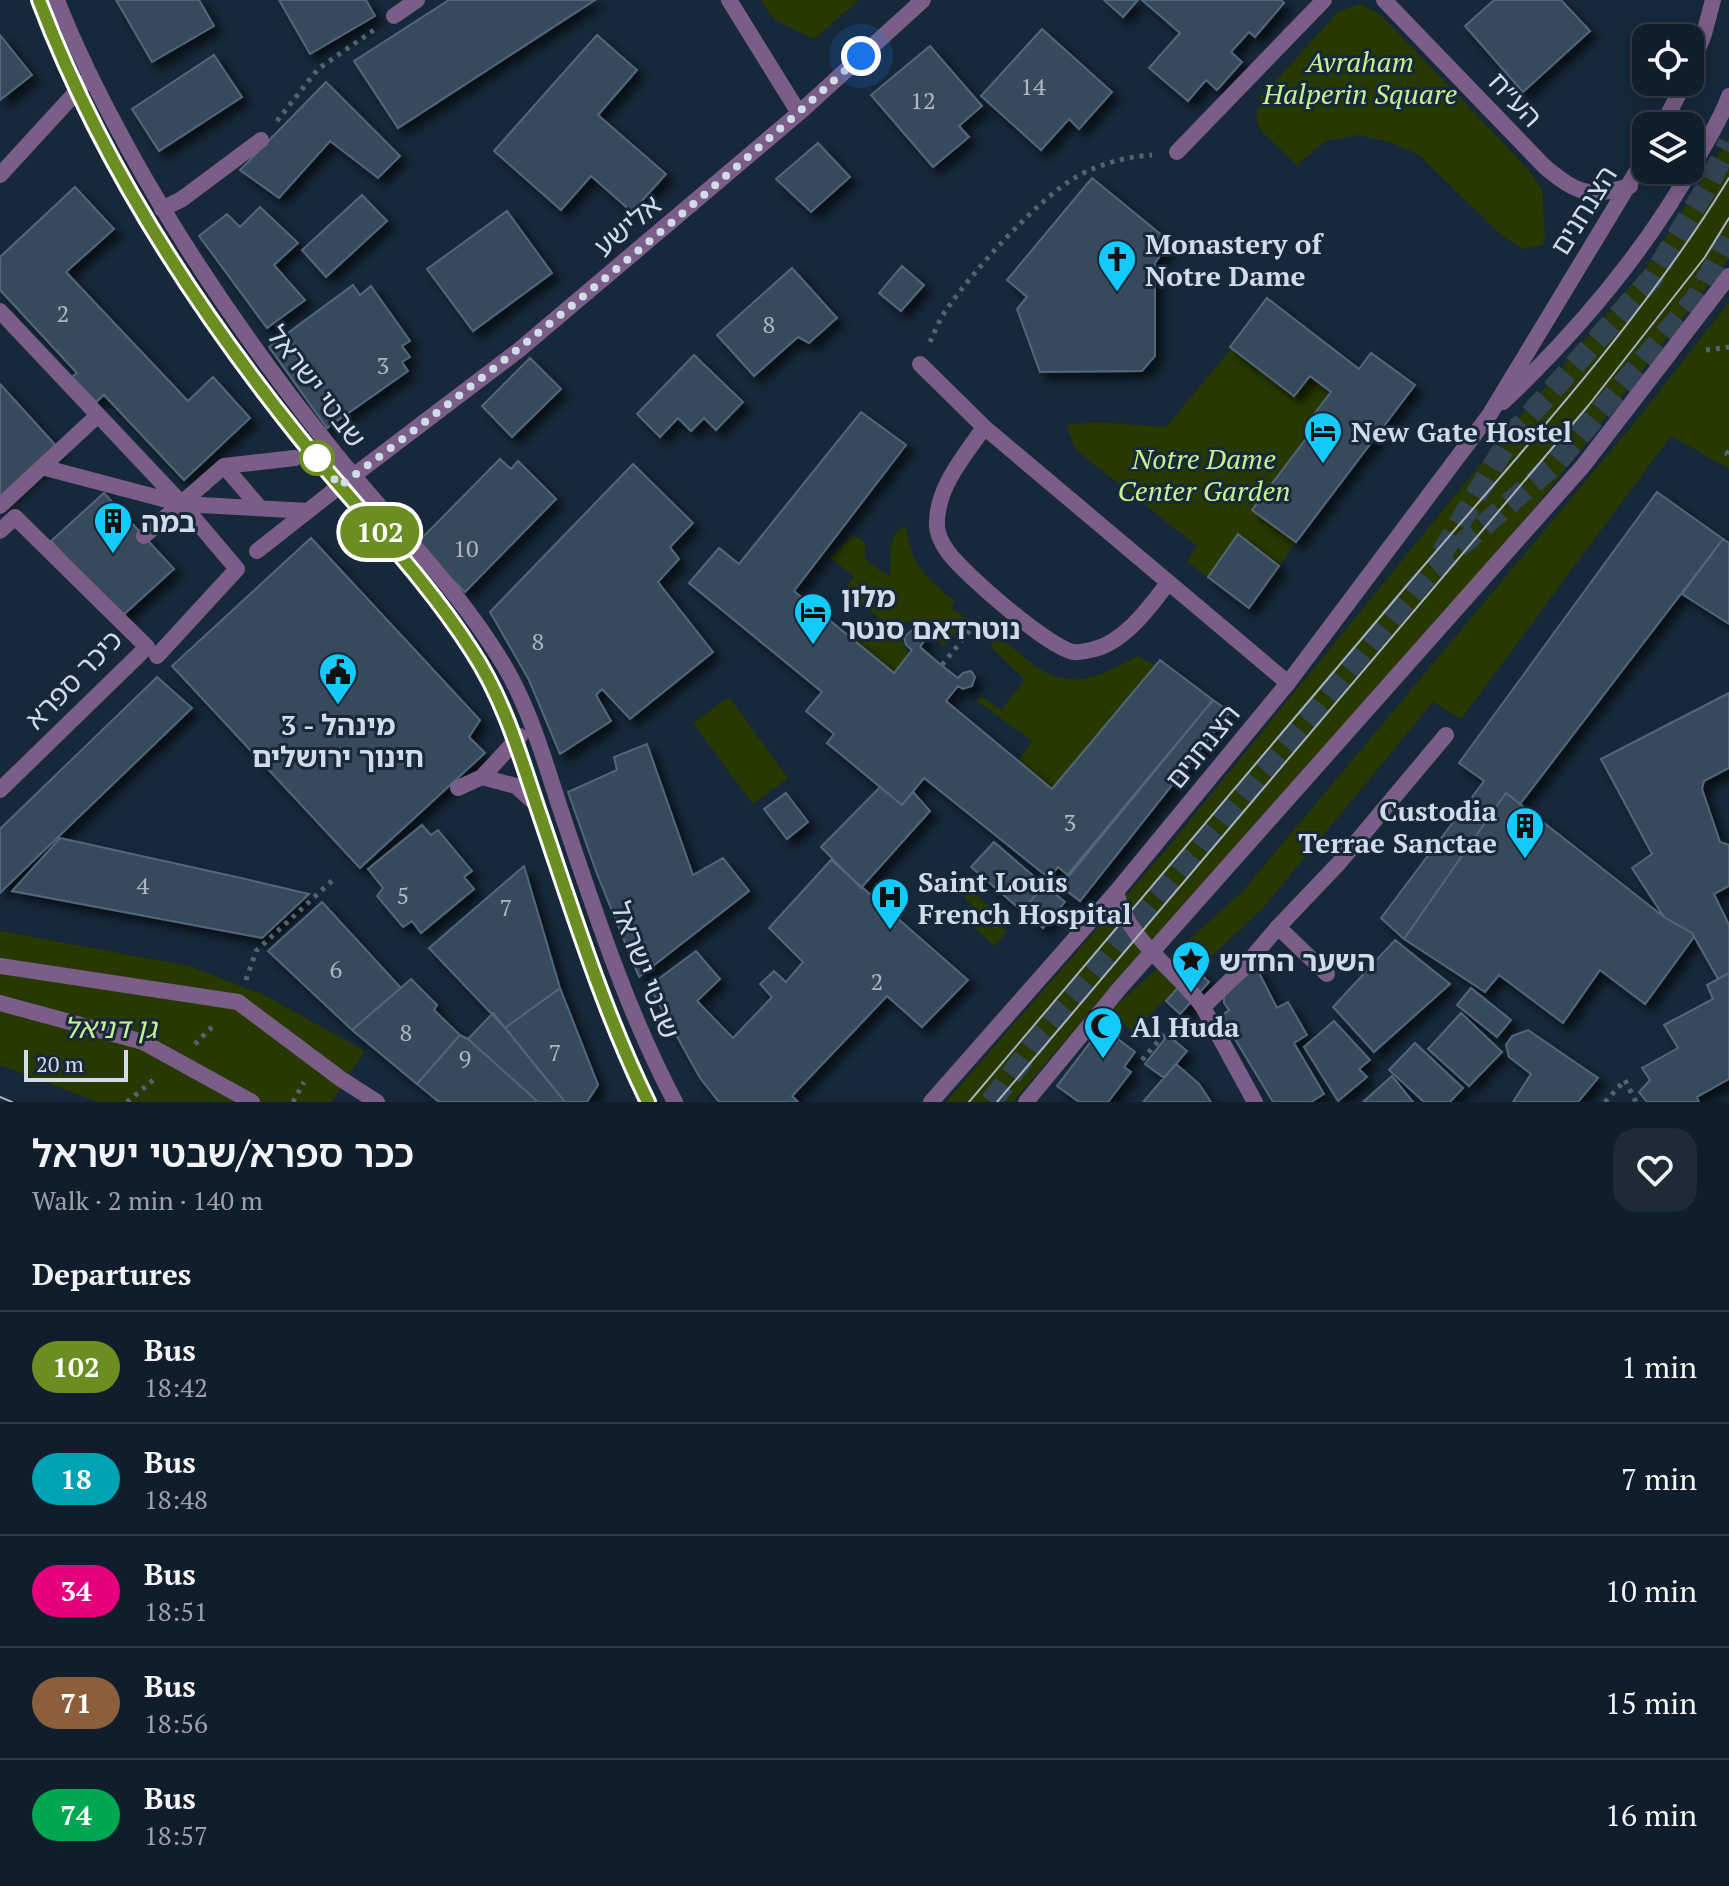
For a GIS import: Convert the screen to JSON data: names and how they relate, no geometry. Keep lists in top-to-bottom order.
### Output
{
  "streets": {
    "street": [
      "הע״ח",
      "הצנחנים",
      "אלישע",
      "שבטי ישראל",
      "כיכר ספרא"
    ]
  },
  "crossings": [
    ["הע״ח", "הצנחנים"],
    ["אלישע", "שבטי ישראל"]
  ],
  "parks": ["Avraham Halperin Square", "Notre Dame Center Garden", "גן דניאל"],
  "places": {
    "church": ["Monastery of Notre Dame"],
    "hotel": ["New Gate Hostel", "מלון נוטרדאם סנטר"],
    "building": ["במה", "Custodia Terrae Sanctae"],
    "public building": ["3 - מינהל חינוך ירושלים"],
    "hospital": ["Saint Louis French Hospital"],
    "place": ["השער החדש"],
    "mosque": ["Al Huda"]
  },
  "lines": ["bus line 102"],
  "house_numbers": [
    "14",
    "12",
    "2",
    "8",
    "3",
    "10",
    "8",
    "3",
    "4",
    "5",
    "7",
    "6",
    "2",
    "8",
    "7",
    "9"
  ],
  "scale_bar": "20 m",
  "page": {
    "on_map": "102",
    "scale": "20 m",
    "heading": [
      ["ככר ספרא/שבטי ישראל", "Walk · 2 min · 140 m"],
      "Departures"
    ],
    "list": [
      {
        "mark": "102",
        "name": "Bus",
        "note": "18:42",
        "value": "1 min"
      },
      {
        "mark": "18",
        "name": "Bus",
        "note": "18:48",
        "value": "7 min"
      },
      {
        "mark": "34",
        "name": "Bus",
        "note": "18:51",
        "value": "10 min"
      },
      {
        "mark": "71",
        "name": "Bus",
        "note": "18:56",
        "value": "15 min"
      },
      {
        "mark": "74",
        "name": "Bus",
        "note": "18:57",
        "value": "16 min"
      }
    ]
  }
}
